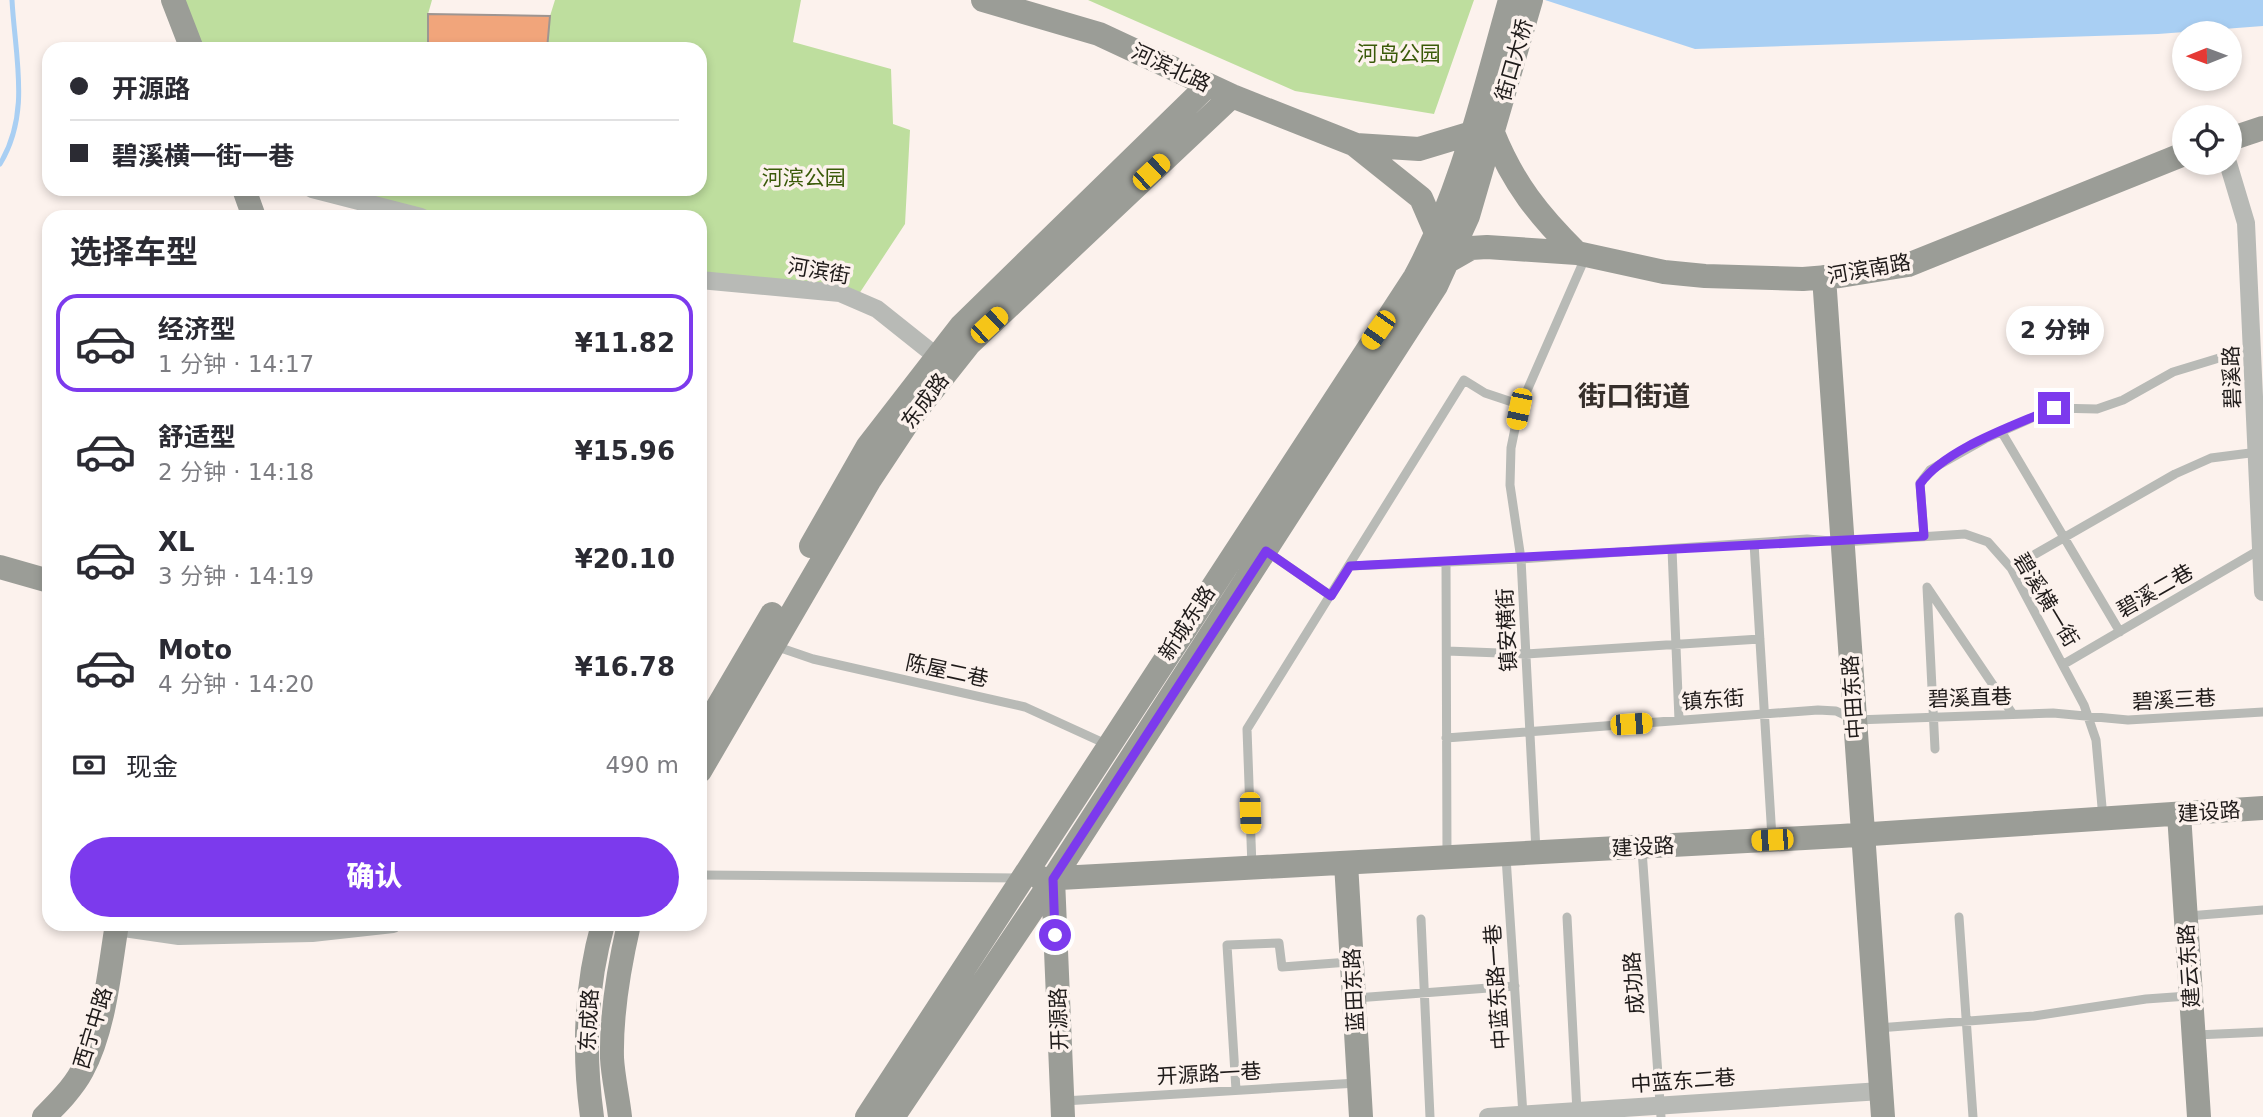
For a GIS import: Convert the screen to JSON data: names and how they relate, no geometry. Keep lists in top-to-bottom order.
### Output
{
  "streets": {
    "street": [
      "街口大桥",
      "河滨北路",
      "河滨南路",
      "河滨街",
      "碧溪路",
      "东成路",
      "新城东路",
      "中田东路",
      "建设路",
      "建云东路",
      "蓝田东路",
      "开源路",
      "西宁中路",
      "中蓝东二巷"
    ],
    "lane": [
      "碧溪二巷",
      "碧溪横一街",
      "镇安横街",
      "陈屋二巷",
      "碧溪直巷",
      "镇东街",
      "碧溪三巷",
      "成功路",
      "中蓝东路一巷",
      "开源路一巷"
    ]
  },
  "crossings": [
    ["街口大桥", "河滨北路"],
    ["街口大桥", "新城东路"],
    ["河滨北路", "东成路"],
    ["河滨北路", "新城东路"],
    ["河滨南路", "新城东路"],
    ["河滨南路", "中田东路"],
    ["河滨街", "东成路"],
    ["碧溪路", "碧溪二巷"],
    ["东成路", "陈屋二巷"],
    ["碧溪二巷", "碧溪横一街"],
    ["碧溪横一街", "镇安横街"],
    ["碧溪横一街", "中田东路"],
    ["碧溪横一街", "碧溪直巷"],
    ["碧溪横一街", "碧溪三巷"],
    ["碧溪横一街", "建设路"],
    ["新城东路", "陈屋二巷"],
    ["新城东路", "建设路"],
    ["新城东路", "开源路"],
    ["镇安横街", "中田东路"],
    ["镇安横街", "镇东街"],
    ["镇安横街", "建设路"],
    ["中田东路", "碧溪直巷"],
    ["中田东路", "镇东街"],
    ["中田东路", "建设路"],
    ["中田东路", "中蓝东二巷"],
    ["碧溪直巷", "镇东街"],
    ["碧溪直巷", "碧溪三巷"],
    ["建设路", "建云东路"],
    ["建设路", "成功路"],
    ["建设路", "中蓝东路一巷"],
    ["建设路", "蓝田东路"],
    ["建设路", "开源路"],
    ["成功路", "中蓝东二巷"],
    ["中蓝东路一巷", "中蓝东二巷"],
    ["蓝田东路", "开源路一巷"],
    ["开源路", "开源路一巷"]
  ],
  "districts": ["街口街道"],
  "parks": ["河岛公园", "河滨公园"],
  "north": "left",
  "page": {
    "banner": ["开源路", "碧溪横一街一巷"],
    "heading": "选择车型",
    "list": [
      {
        "name": "经济型",
        "note": "1 分钟 · 14:17",
        "value": "¥11.82"
      },
      {
        "name": "舒适型",
        "note": "2 分钟 · 14:18",
        "value": "¥15.96"
      },
      {
        "name": "XL",
        "note": "3 分钟 · 14:19",
        "value": "¥20.10"
      },
      {
        "name": "Moto",
        "note": "4 分钟 · 14:20",
        "value": "¥16.78"
      }
    ],
    "bubble": "2 分钟",
    "pay": ["现金", "490 m"],
    "buttons": "确认"
  }
}
